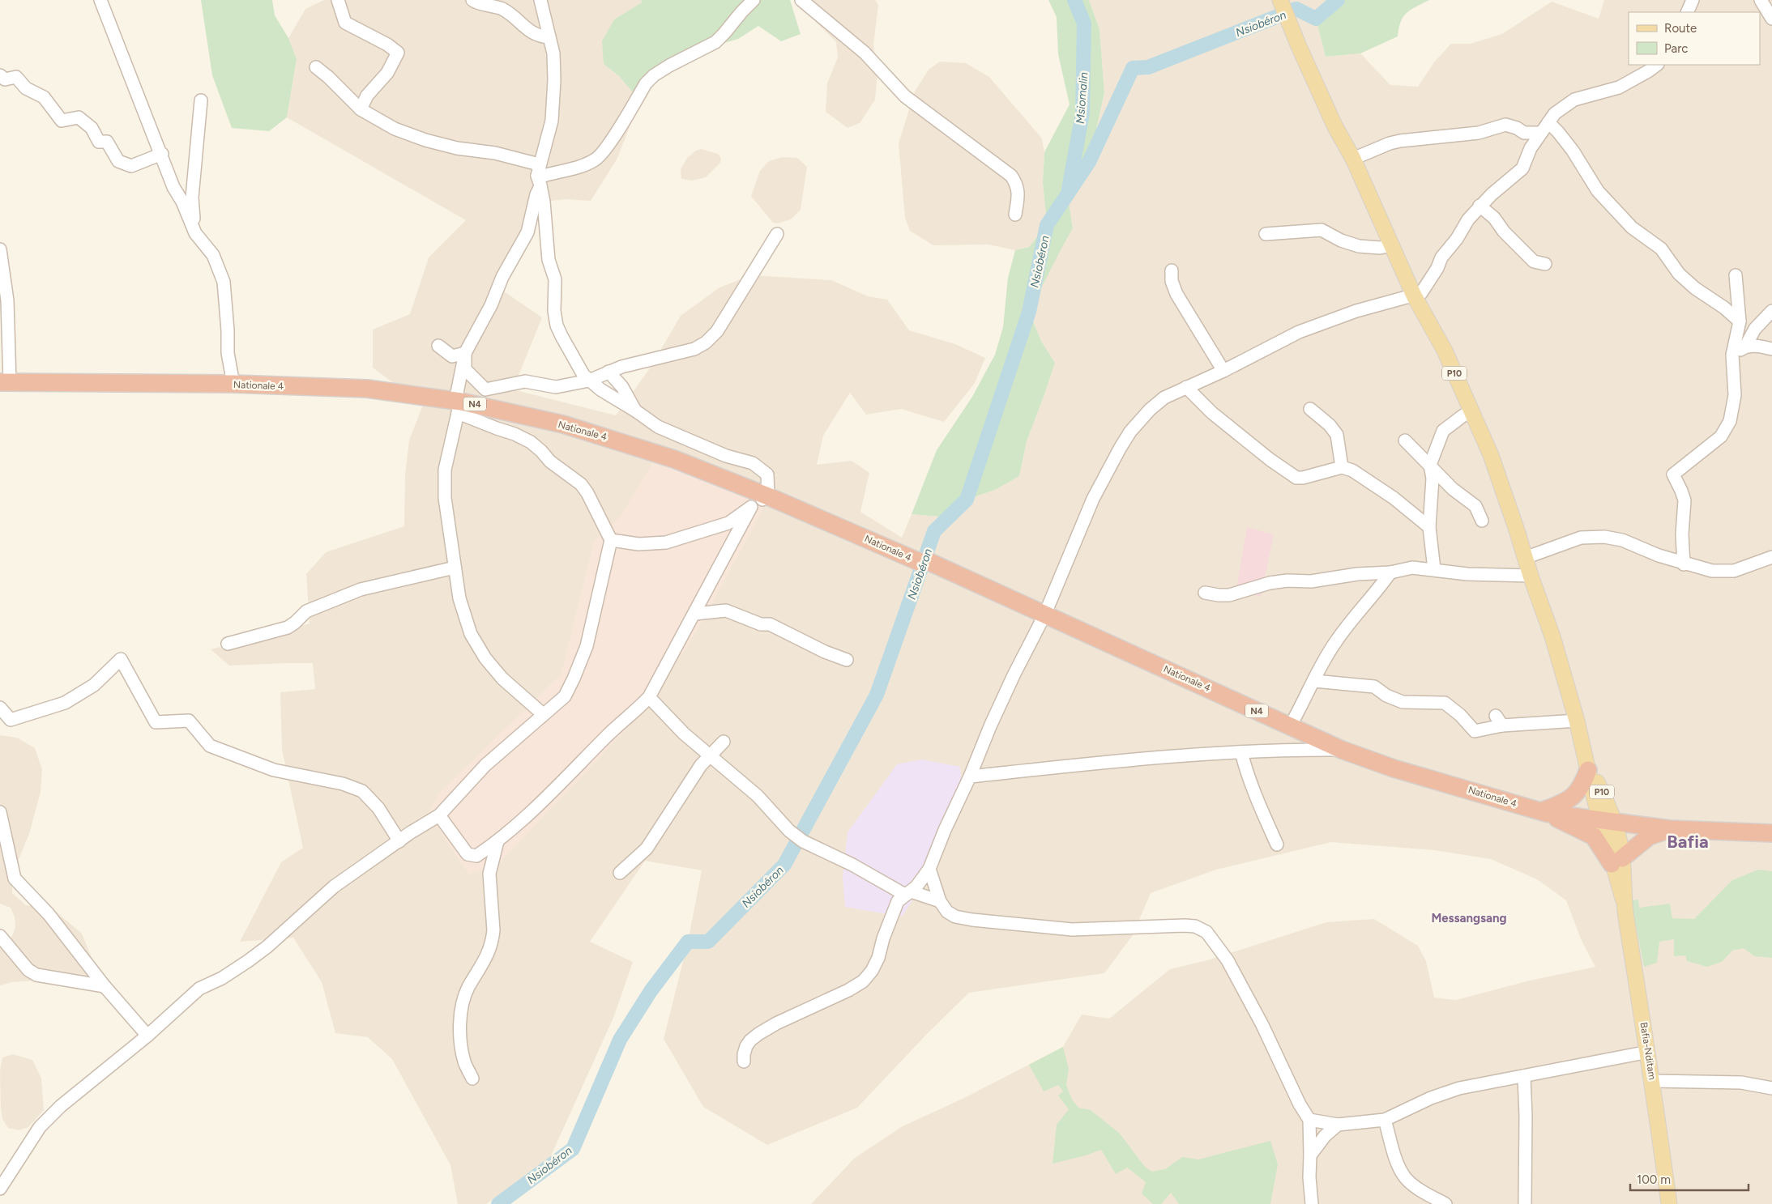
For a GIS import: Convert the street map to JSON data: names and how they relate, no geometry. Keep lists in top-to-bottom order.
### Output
{
  "streets": {
    "highway": ["Nationale 4", "N4"],
    "main road": ["P10", "Bafia-Nditam"]
  },
  "crossings": [
    ["P10", "Nationale 4"],
    ["P10", "Bafia-Nditam"],
    ["Nationale 4", "Bafia-Nditam"]
  ],
  "districts": ["Bafia", "Messangsang"],
  "water": ["Nsiobéron", "Msiomalin"],
  "legend": ["Route", "Parc"],
  "scale_bar": "100 m"
}
